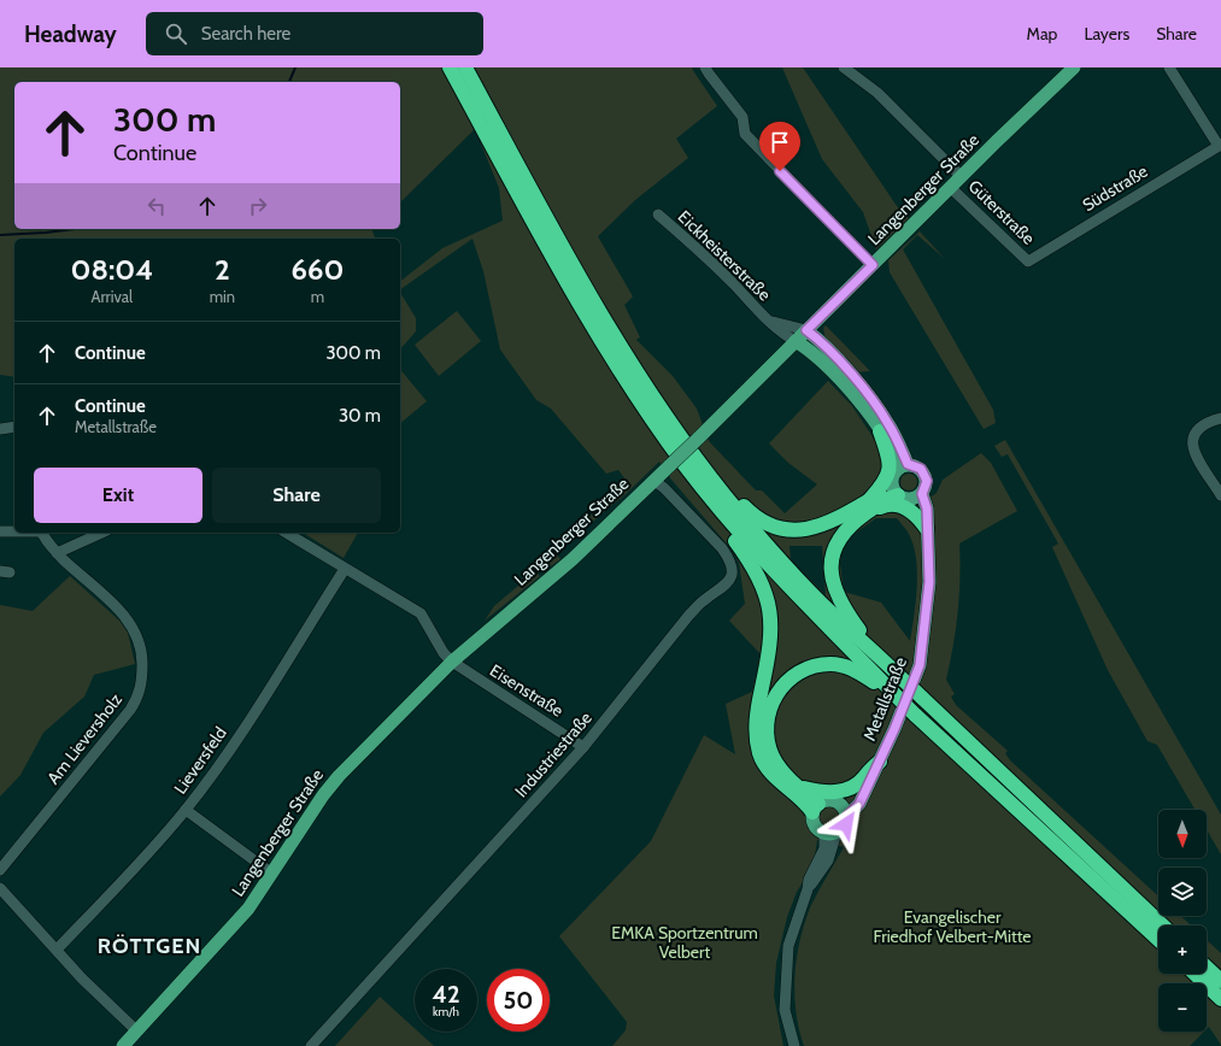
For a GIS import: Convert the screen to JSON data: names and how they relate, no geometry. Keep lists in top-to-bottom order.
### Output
{
  "streets": {
    "main road": ["Langenberger Straße", "Metallstraße"],
    "street": [
      "Südstraße",
      "Güterstraße",
      "Eickheisterstraße",
      "Eisenstraße",
      "Am Lieversholz",
      "Industriestraße",
      "Lieversfeld"
    ]
  },
  "crossings": [
    ["Südstraße", "Güterstraße"],
    ["Langenberger Straße", "Güterstraße"],
    ["Langenberger Straße", "Eickheisterstraße"],
    ["Langenberger Straße", "Eisenstraße"],
    ["Langenberger Straße", "Industriestraße"],
    ["Eisenstraße", "Industriestraße"],
    ["Eisenstraße", "Lieversfeld"]
  ],
  "districts": ["RÖTTGEN"],
  "parks": ["Evangelischer Friedhof Velbert-Mitte", "EMKA Sportzentrum Velbert"],
  "north": "bottom",
  "page": {
    "header": "Headway",
    "search": "Search here",
    "nav": ["Map", "Layers", "Share"],
    "turn": ["300 m", "Continue"],
    "eta": [
      "08:04",
      "Arrival",
      "2",
      "min",
      "660",
      "m"
    ],
    "list": [
      {
        "name": "Continue",
        "value": "300 m"
      },
      {
        "name": "Continue",
        "note": "Metallstraße",
        "value": "30 m"
      }
    ],
    "buttons": ["Exit", "Share"],
    "map_buttons": ["+", "−"],
    "speed": "42 km/h",
    "limit": "50"
  }
}
